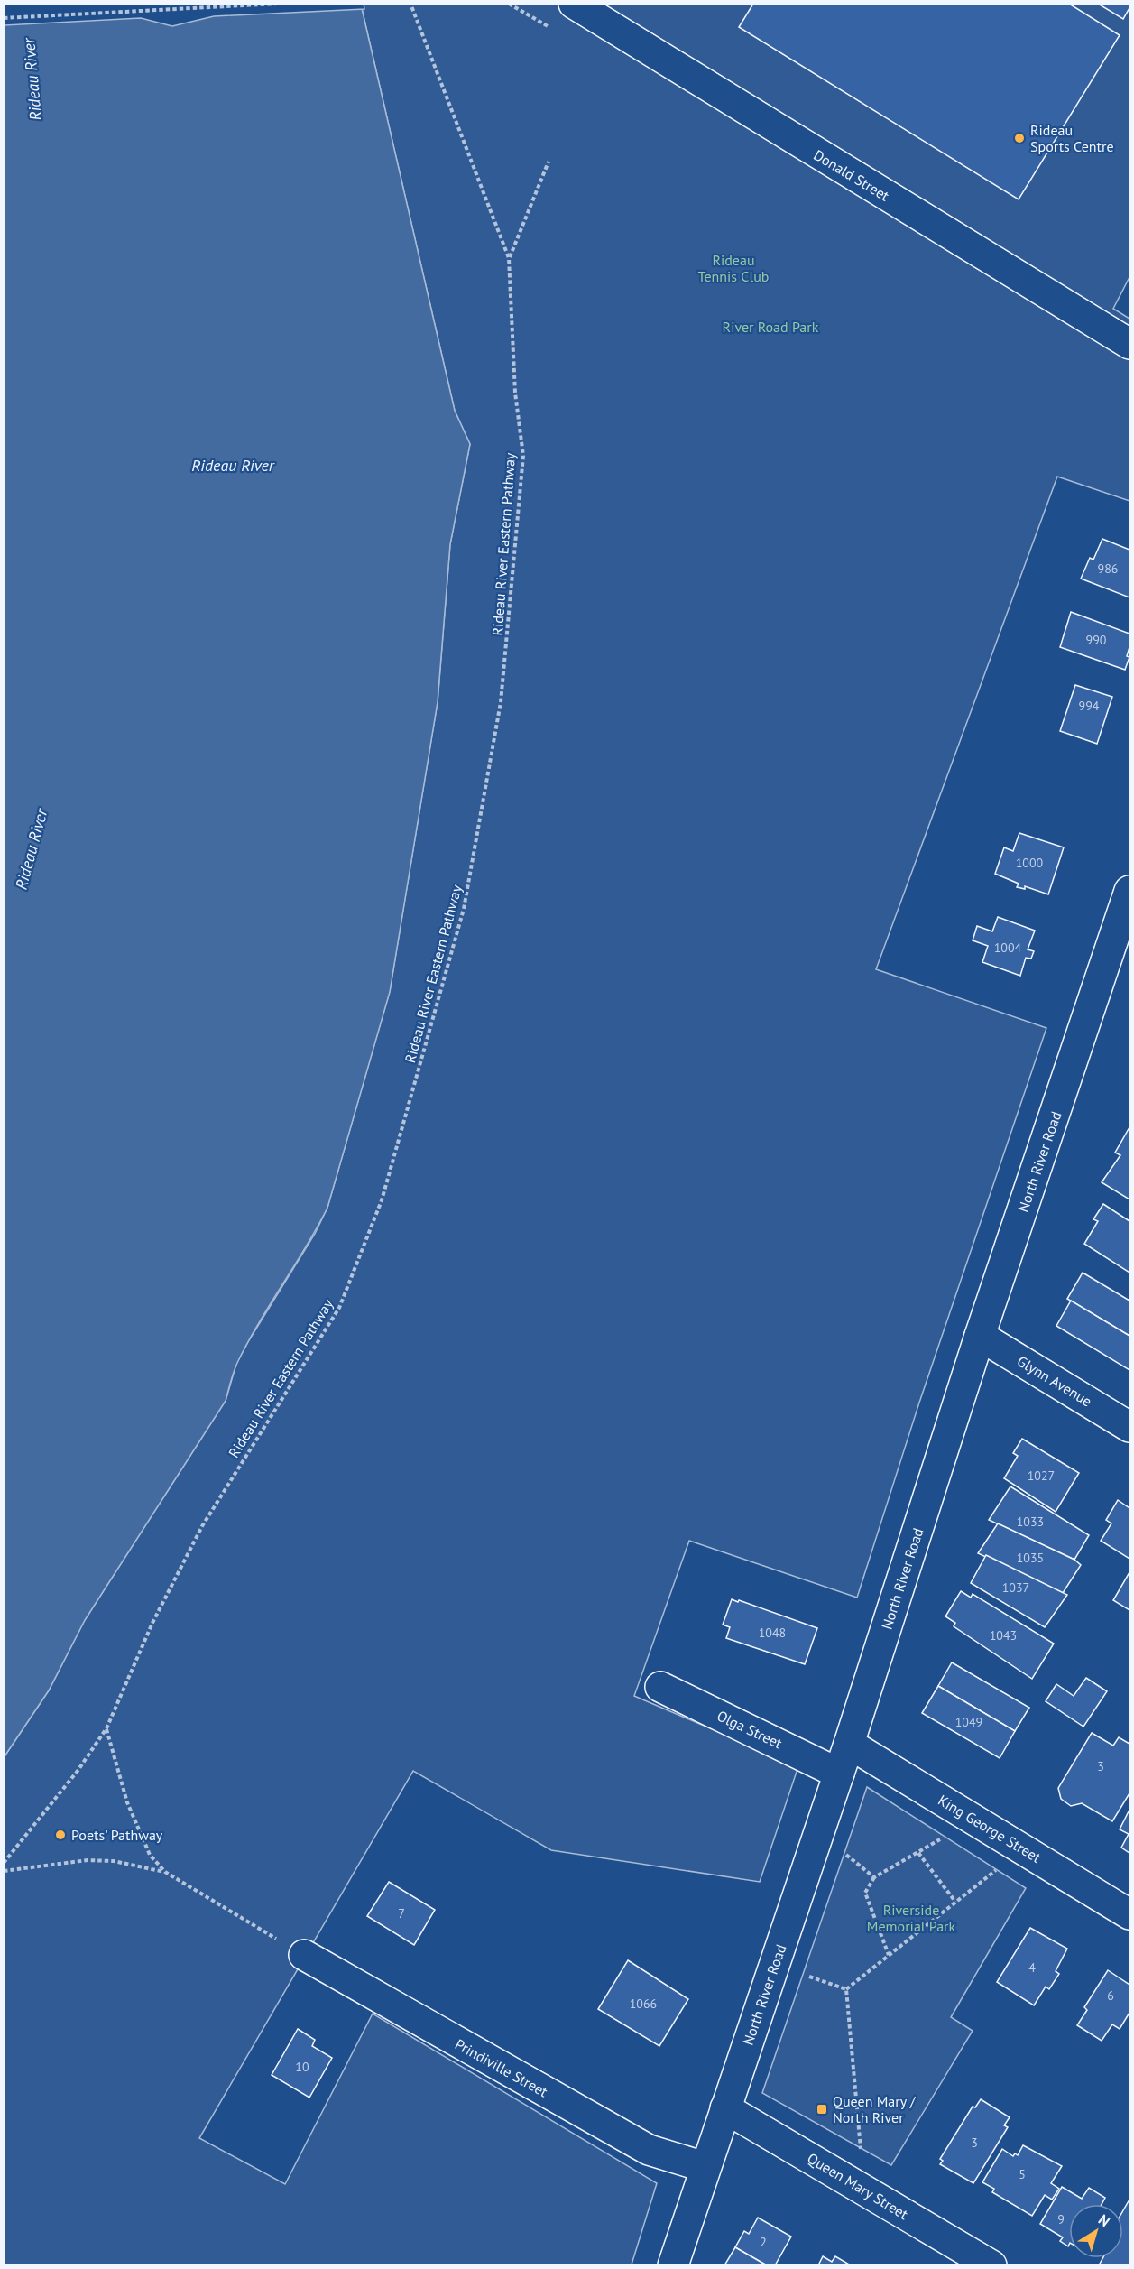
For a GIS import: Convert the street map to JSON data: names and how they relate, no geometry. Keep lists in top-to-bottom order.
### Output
{
  "streets": {
    "street": [
      "Donald Street",
      "North River Road",
      "Glynn Avenue",
      "Olga Street",
      "King George Street",
      "Prindiville Street",
      "Queen Mary Street"
    ],
    "path": ["Rideau River Eastern Pathway"]
  },
  "crossings": [
    ["North River Road", "Glynn Avenue"],
    ["North River Road", "Olga Street"],
    ["North River Road", "King George Street"],
    ["North River Road", "Prindiville Street"],
    ["North River Road", "Queen Mary Street"]
  ],
  "water": ["Rideau River"],
  "parks": ["Rideau Tennis Club", "River Road Park", "Riverside Memorial Park"],
  "places": {
    "other": ["Rideau Sports Centre", "Poets' Pathway"],
    "transit": ["Queen Mary / North River"]
  },
  "house_numbers": [
    "986",
    "990",
    "994",
    "1000",
    "1004",
    "1027",
    "1033",
    "1035",
    "1037",
    "1048",
    "1043",
    "1049",
    "3",
    "7",
    "4",
    "6",
    "1066",
    "10",
    "3",
    "5",
    "9",
    "2"
  ],
  "north": "top right"
}
